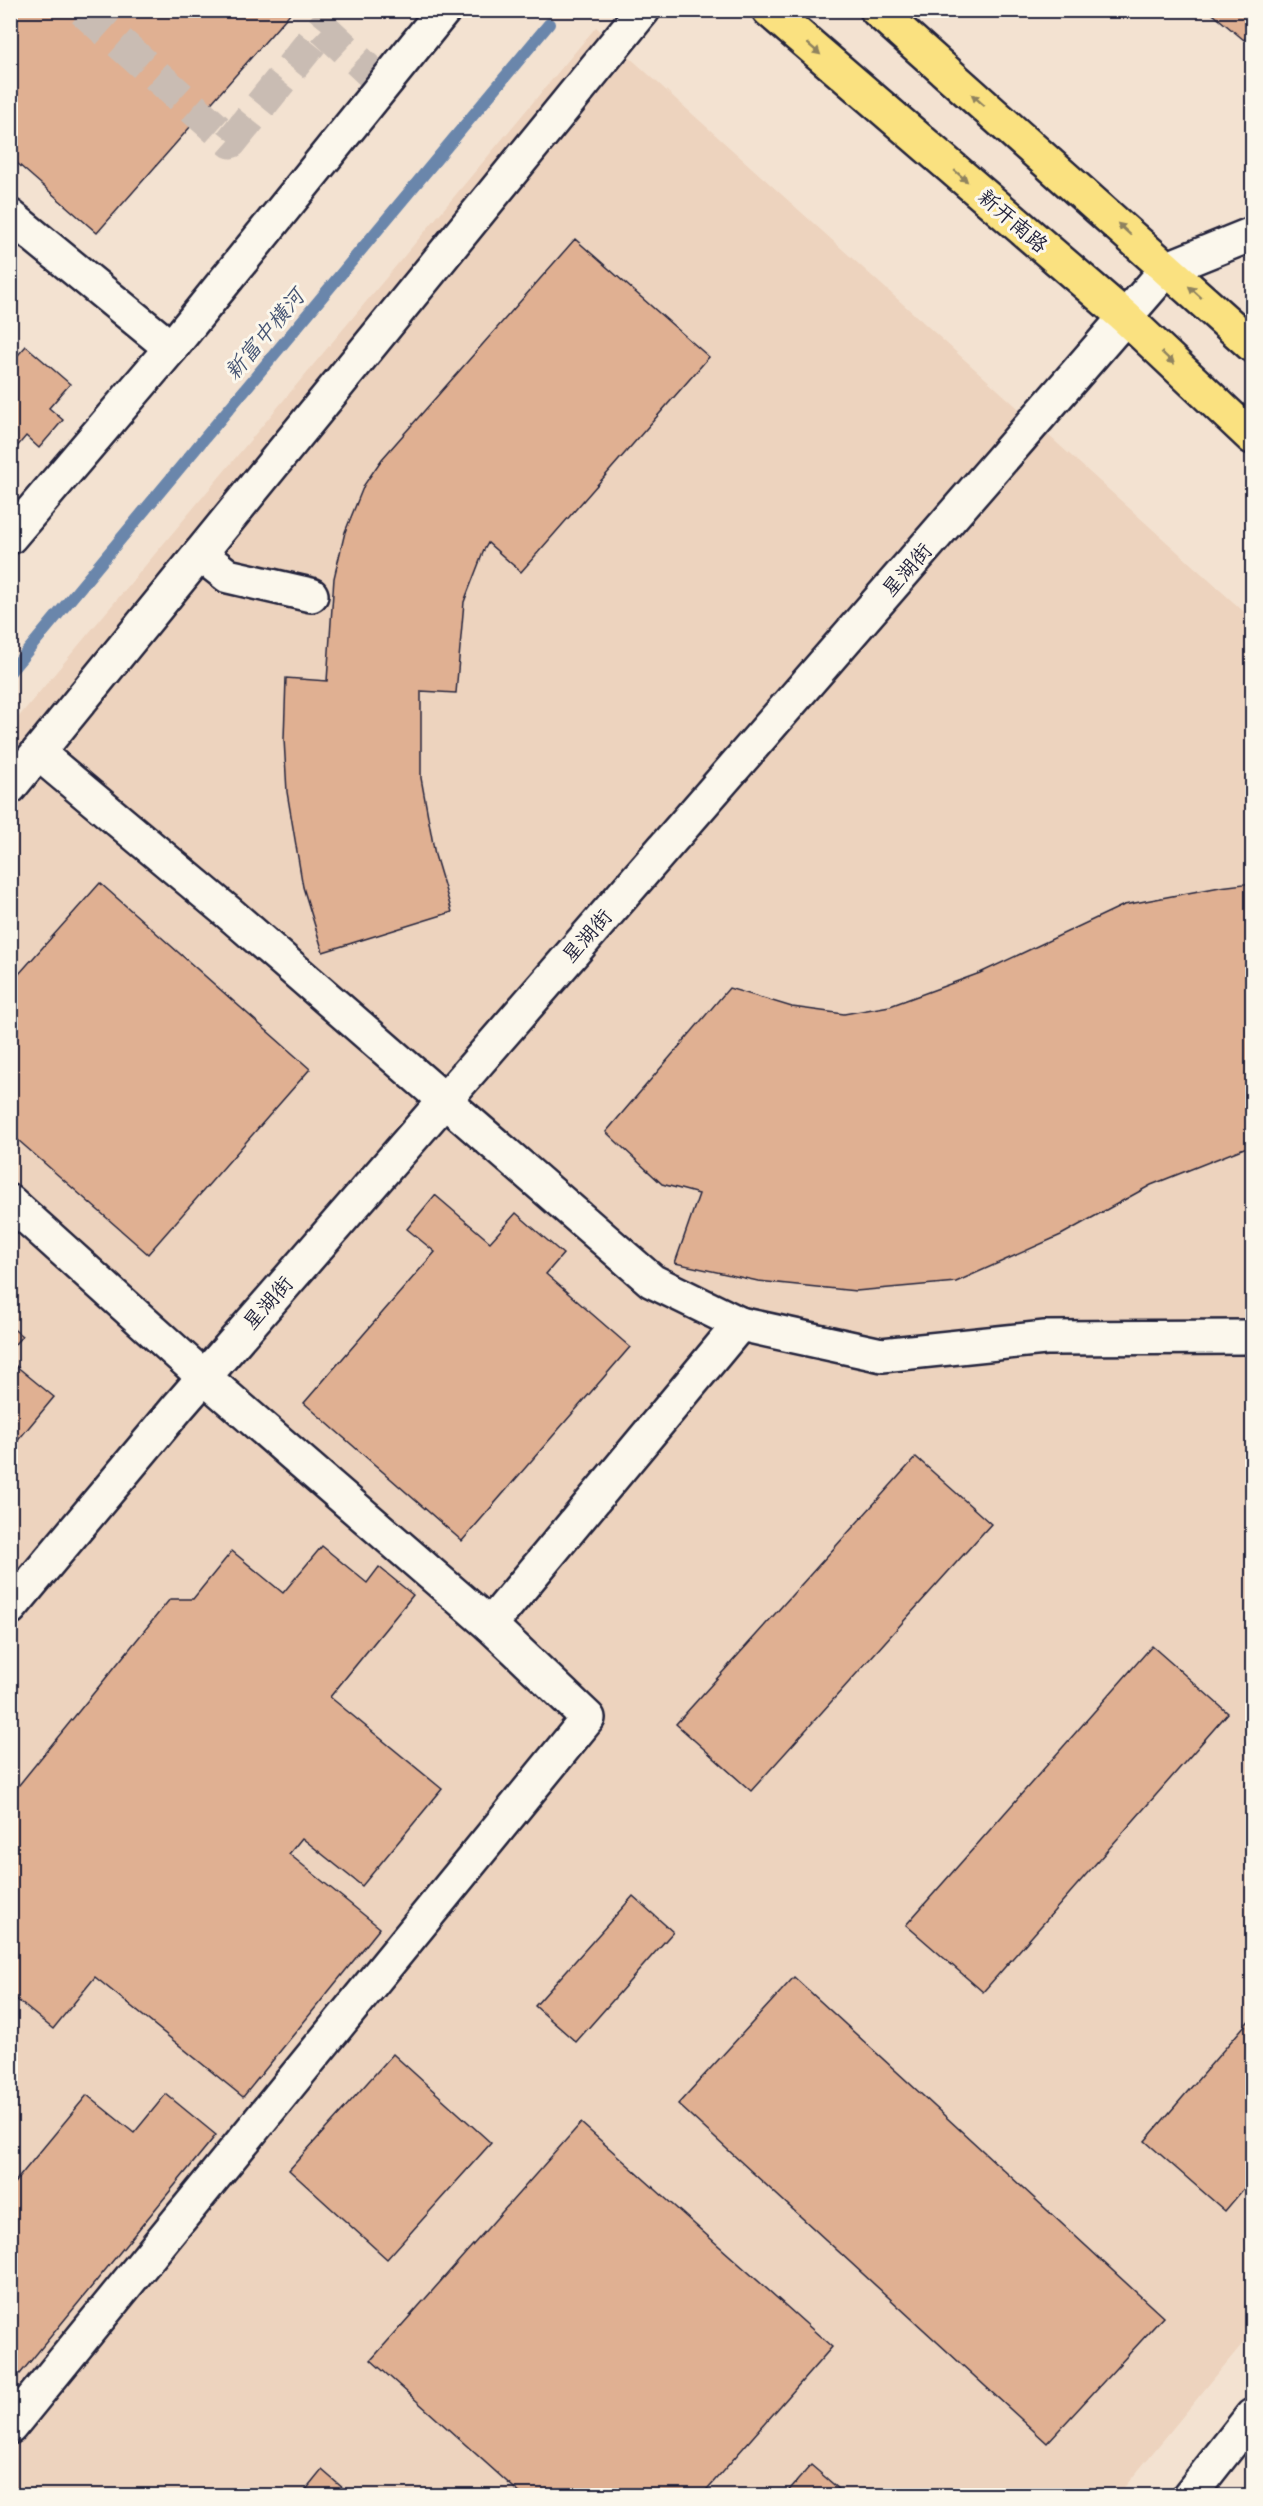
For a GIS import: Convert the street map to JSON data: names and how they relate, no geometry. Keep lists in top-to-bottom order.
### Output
{
  "streets": {
    "main road": ["新开南路"],
    "street": ["星湖街"]
  },
  "crossings": [
    ["新开南路", "星湖街"]
  ],
  "water": ["新富中横河"]
}
